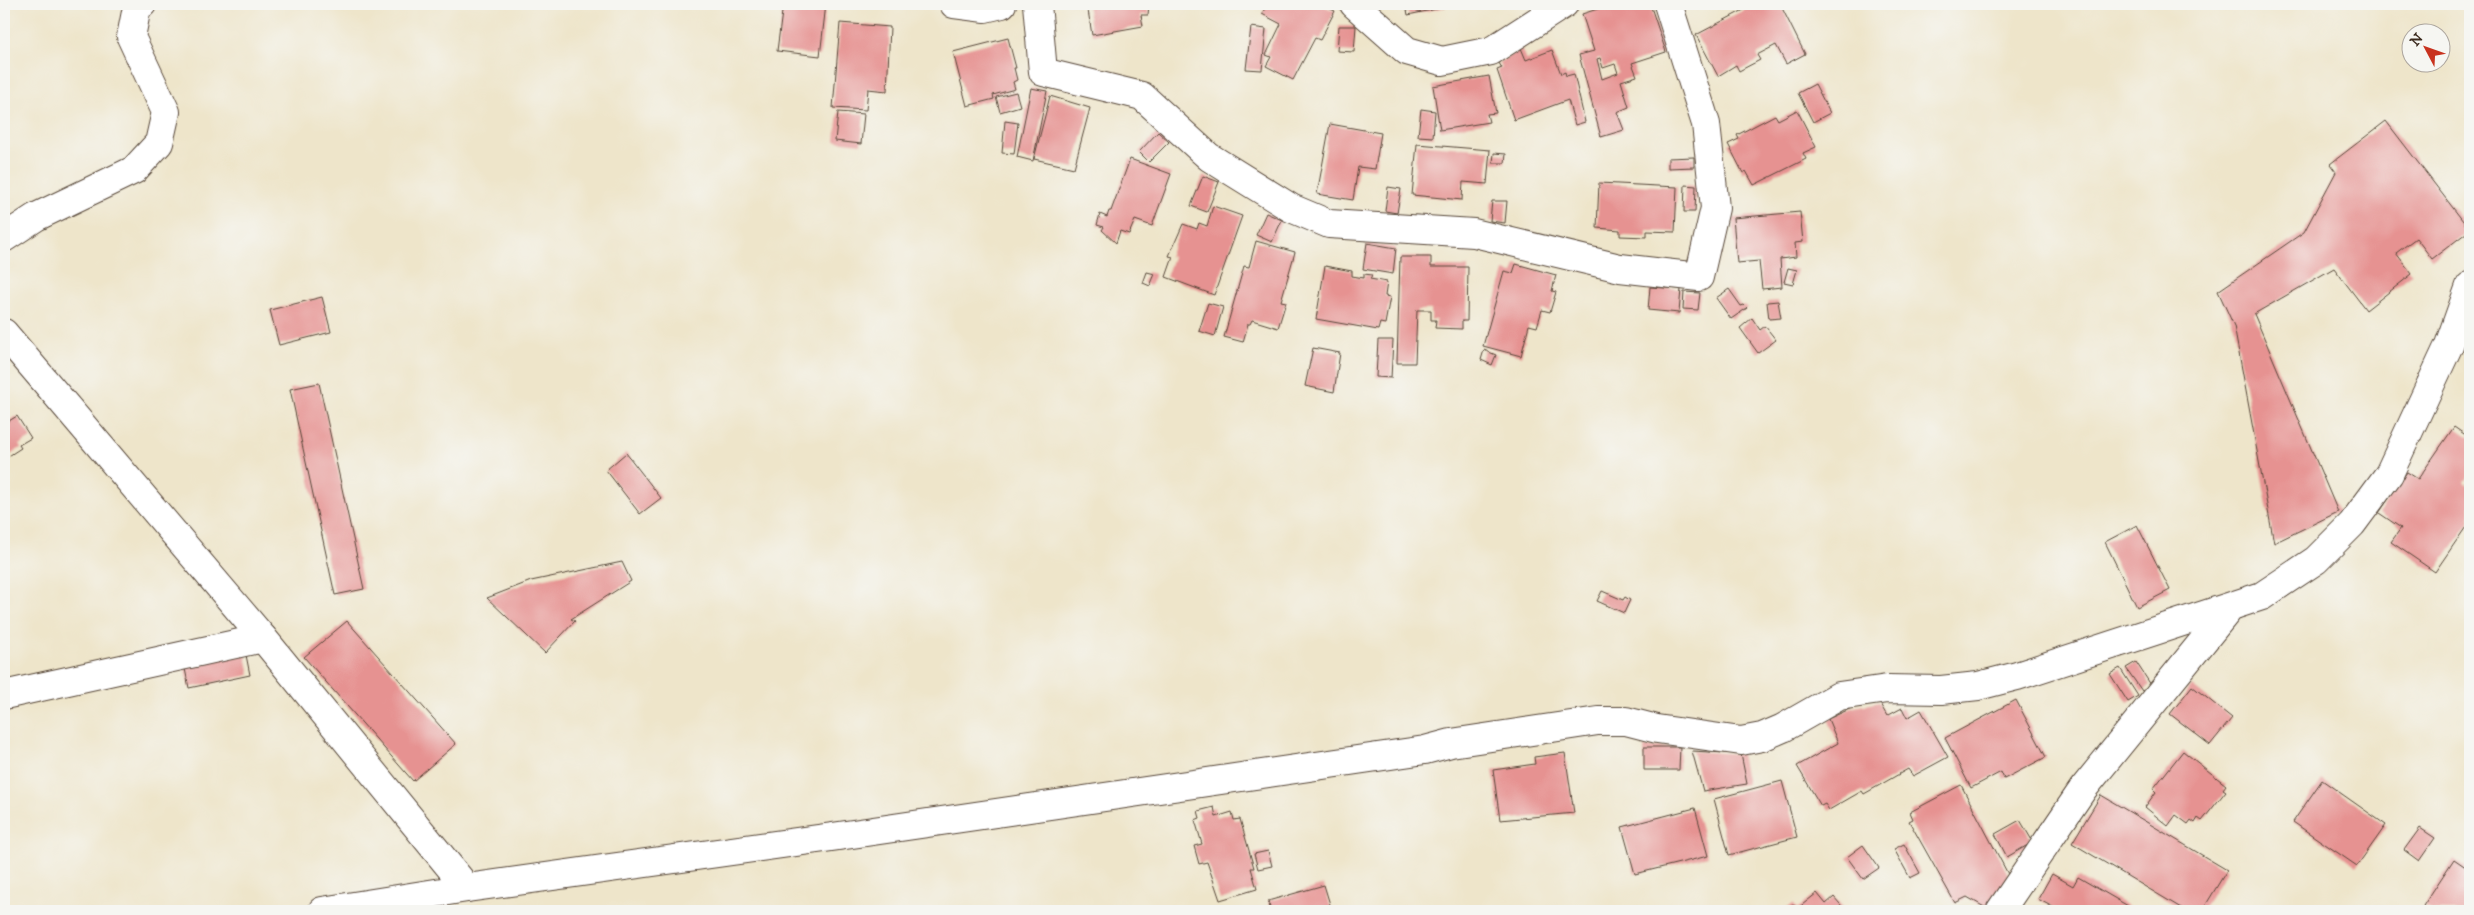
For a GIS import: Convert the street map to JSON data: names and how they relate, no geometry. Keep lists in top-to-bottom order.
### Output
{
  "north": "top left"
}
